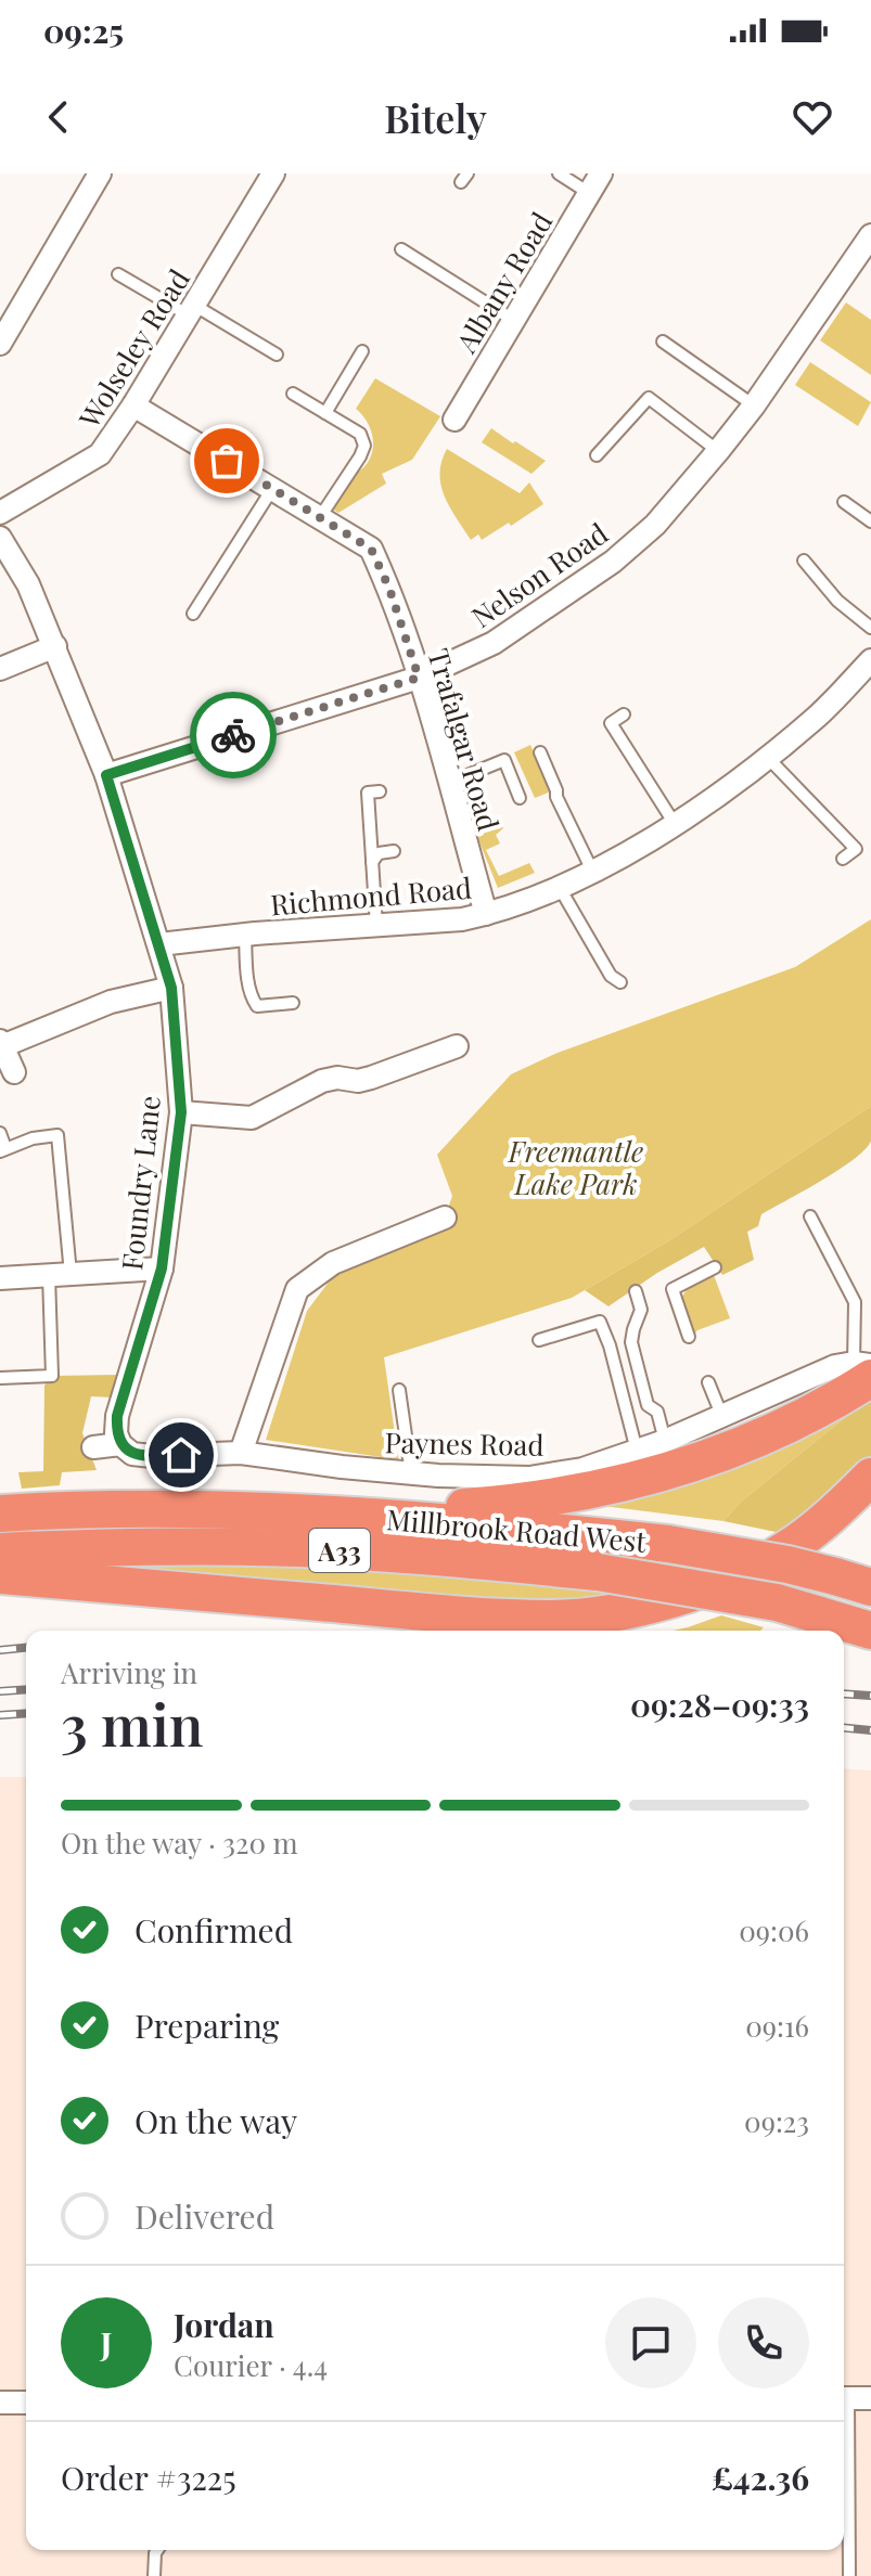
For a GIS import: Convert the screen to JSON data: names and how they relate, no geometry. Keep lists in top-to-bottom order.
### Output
{
  "streets": {
    "highway": ["Millbrook Road West", "A33"],
    "street": [
      "Albany Road",
      "Wolseley Road",
      "Nelson Road",
      "Trafalgar Road",
      "Richmond Road",
      "Foundry Lane",
      "Paynes Road"
    ]
  },
  "crossings": [
    ["Wolseley Road", "Trafalgar Road"],
    ["Nelson Road", "Trafalgar Road"],
    ["Nelson Road", "Foundry Lane"],
    ["Trafalgar Road", "Richmond Road"],
    ["Richmond Road", "Foundry Lane"],
    ["Foundry Lane", "Paynes Road"]
  ],
  "parks": ["Freemantle Lake Park"],
  "page": {
    "status": "09:25",
    "header": "Bitely",
    "heading": ["3 min", "Arriving in", "09:28–09:33"],
    "panel": [
      "Jordan",
      "Courier · 4.4",
      "Order #3225",
      "£42.36"
    ],
    "bar": "On the way · 320 m",
    "list": [
      ["Confirmed", "09:06"],
      ["Preparing", "09:16"],
      ["On the way", "09:23"],
      "Delivered"
    ],
    "round": "J"
  }
}
